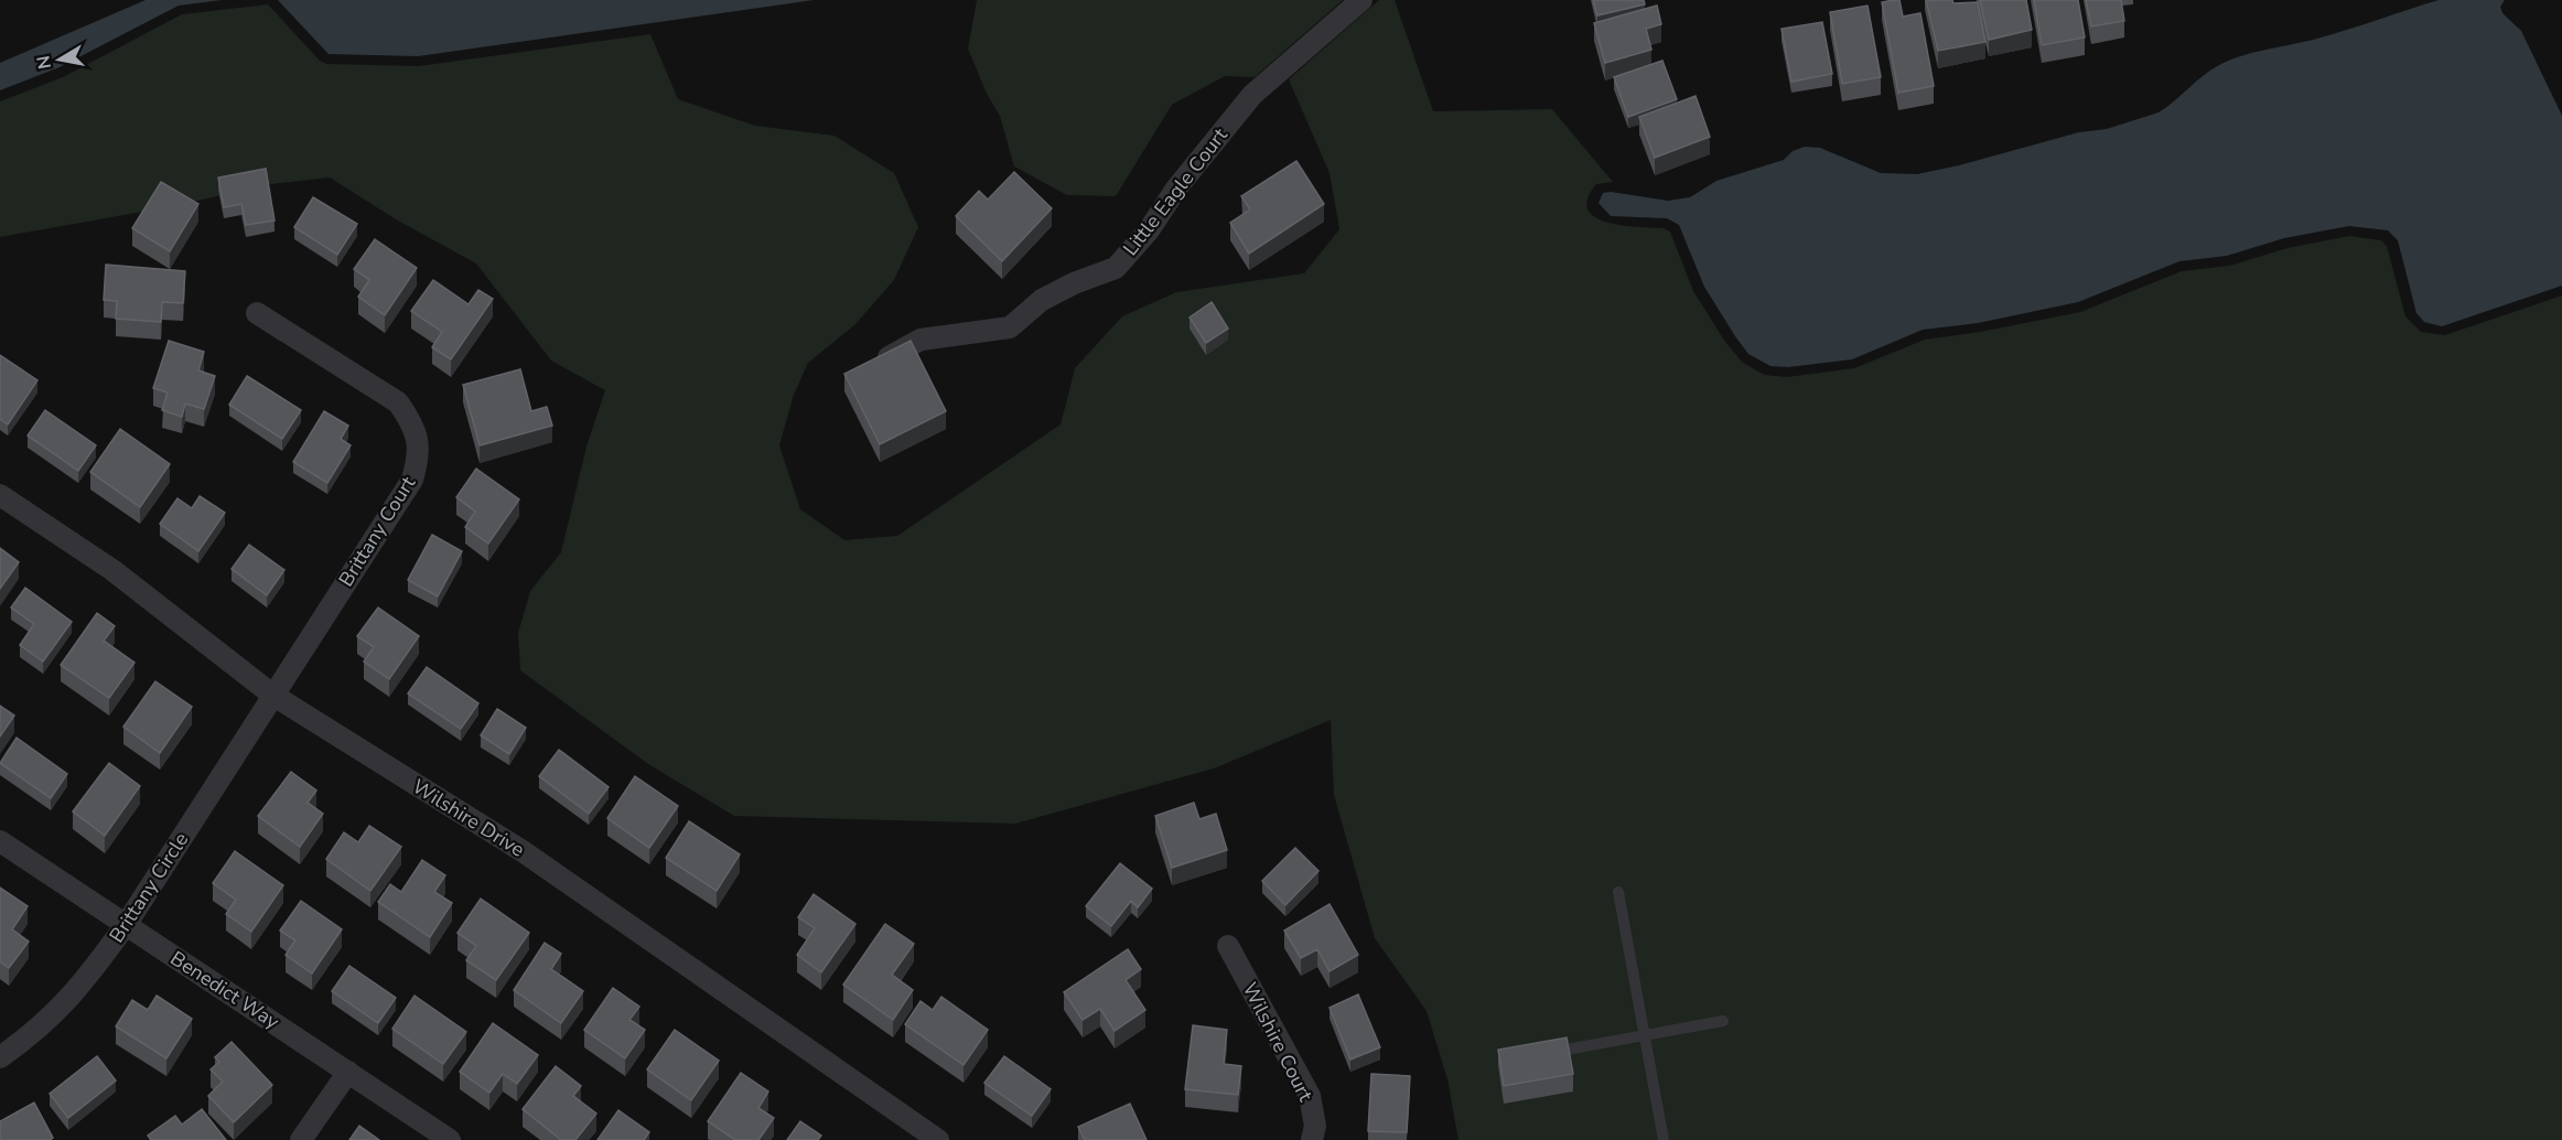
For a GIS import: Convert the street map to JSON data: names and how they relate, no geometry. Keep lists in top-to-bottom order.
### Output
{
  "streets": {
    "street": [
      "Little Eagle Court",
      "Brittany Court",
      "Wilshire Drive",
      "Brittany Circle",
      "Benedict Way",
      "Wilshire Court"
    ]
  },
  "crossings": [
    ["Brittany Court", "Wilshire Drive"],
    ["Brittany Court", "Brittany Circle"],
    ["Wilshire Drive", "Brittany Circle"],
    ["Brittany Circle", "Benedict Way"]
  ],
  "north": "left"
}
